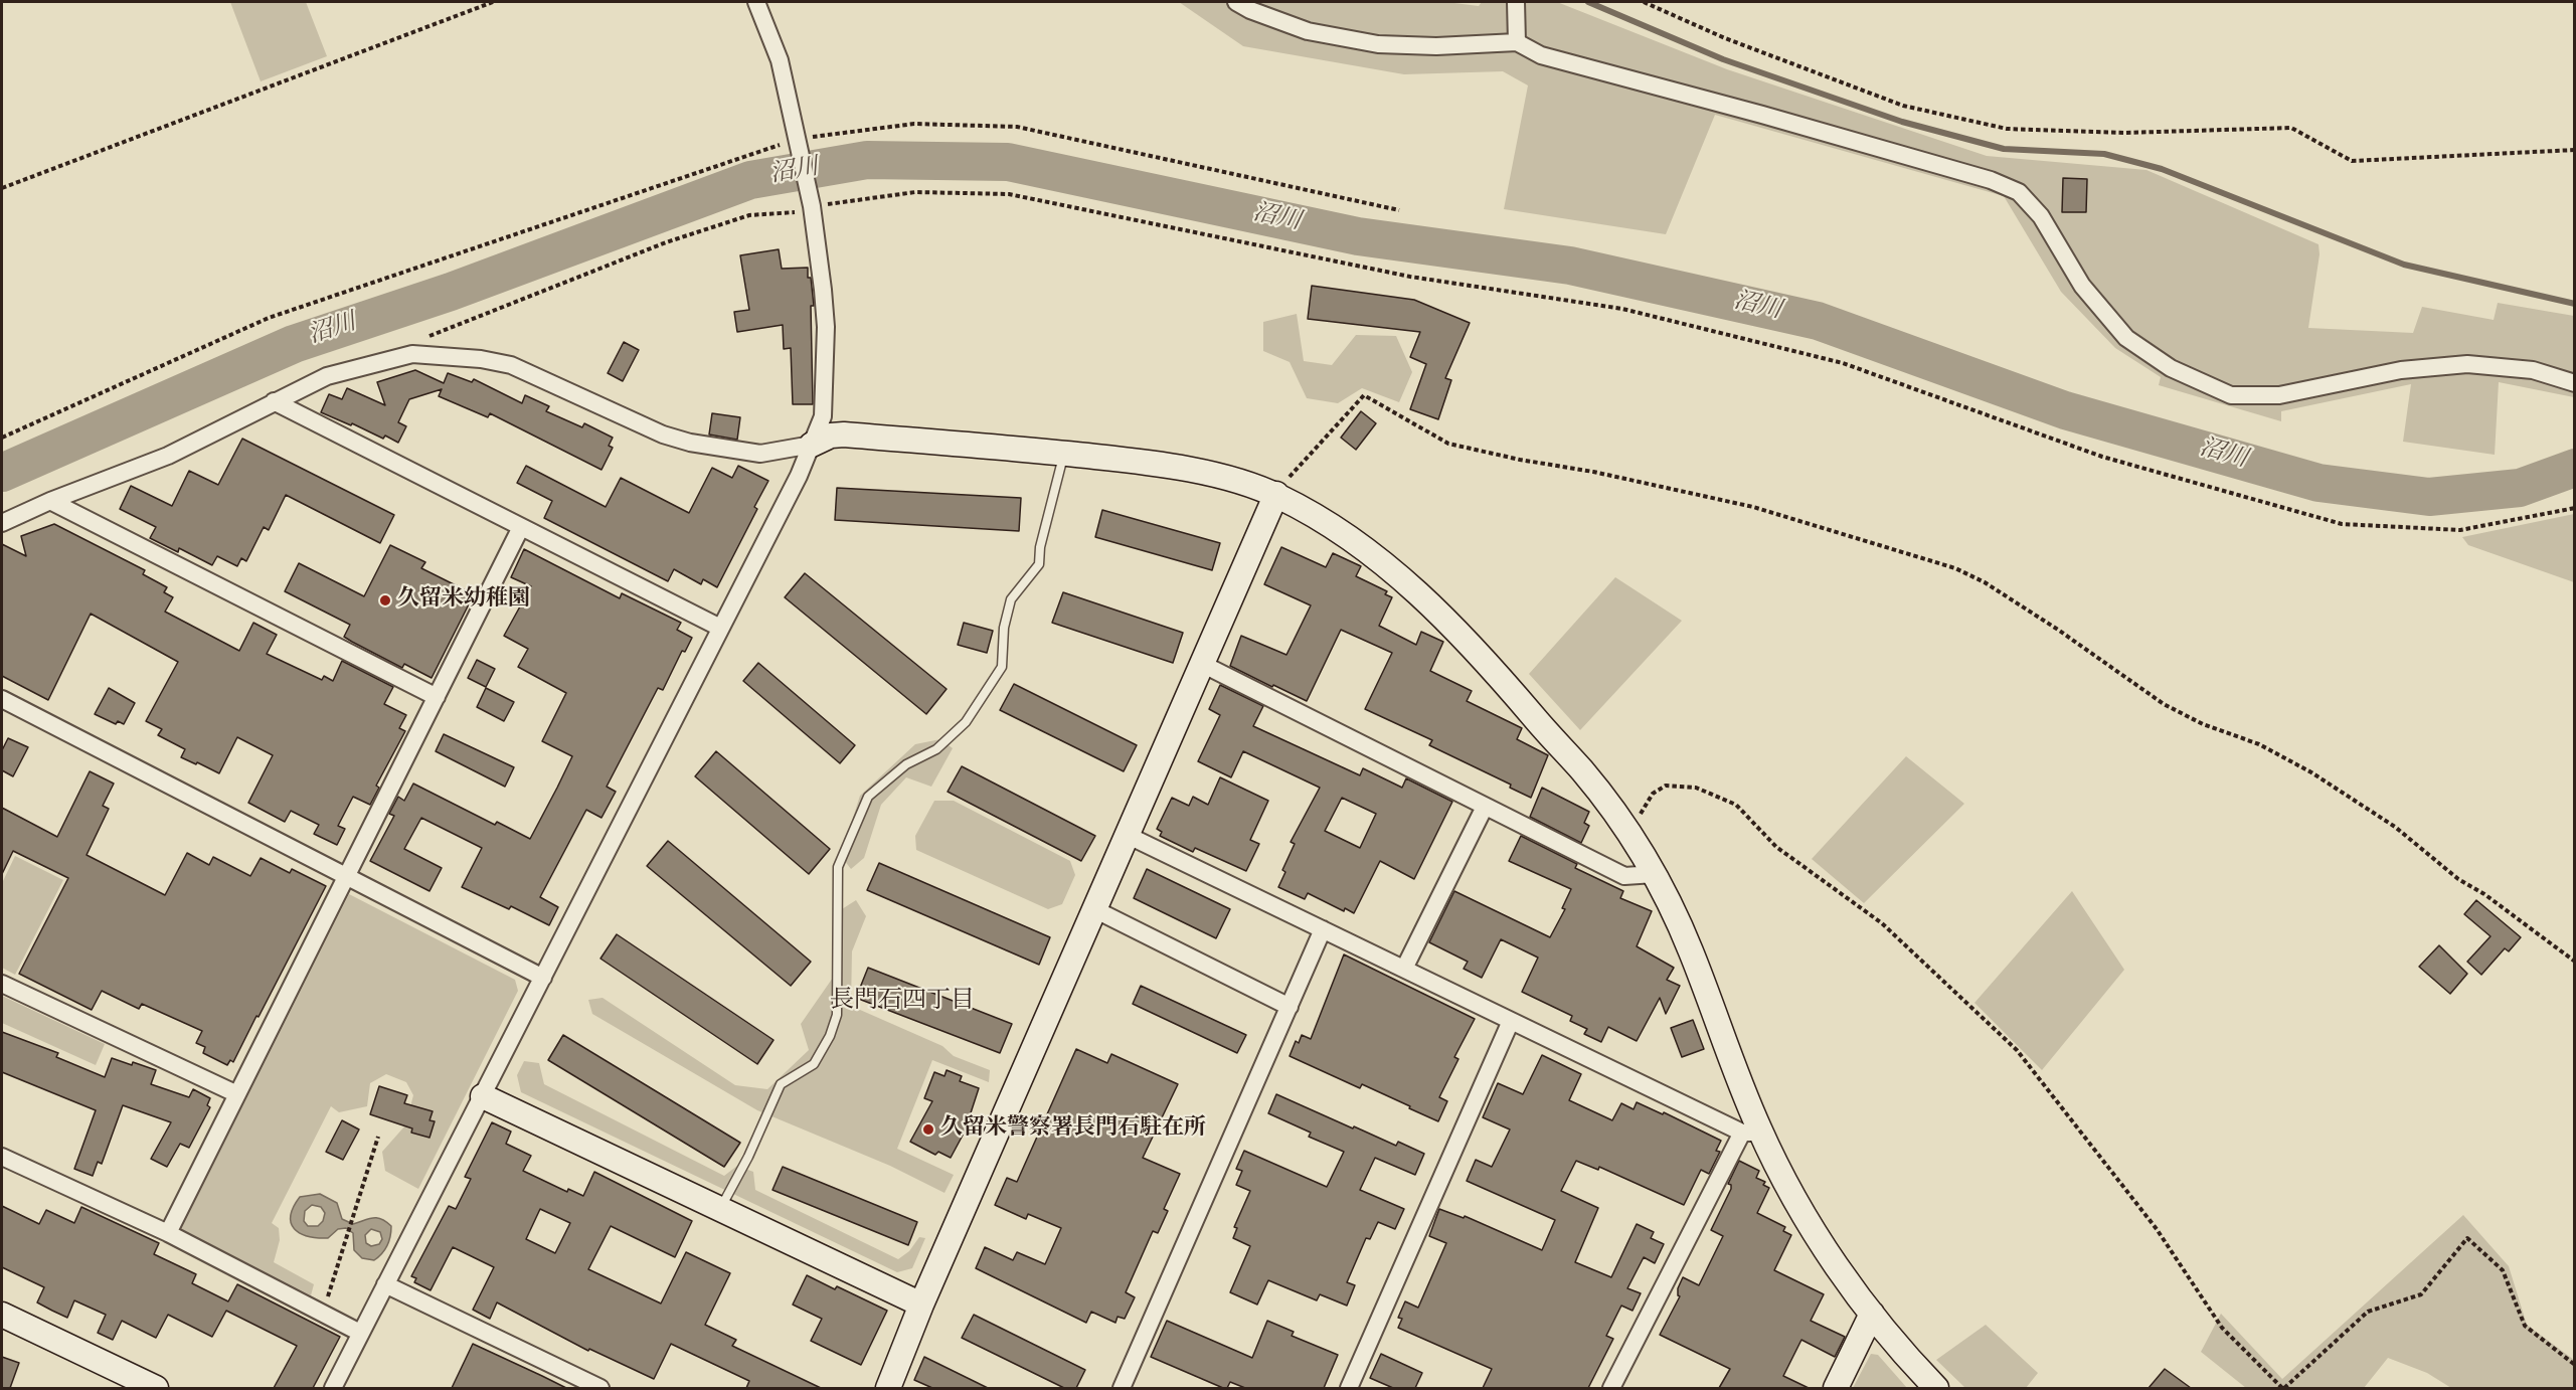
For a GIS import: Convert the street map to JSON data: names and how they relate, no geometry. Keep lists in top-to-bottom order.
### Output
{
  "districts": ["長門石四丁目"],
  "water": ["沼川"],
  "places": ["久留米幼稚園", "久留米警察署長門石駐在所"]
}
